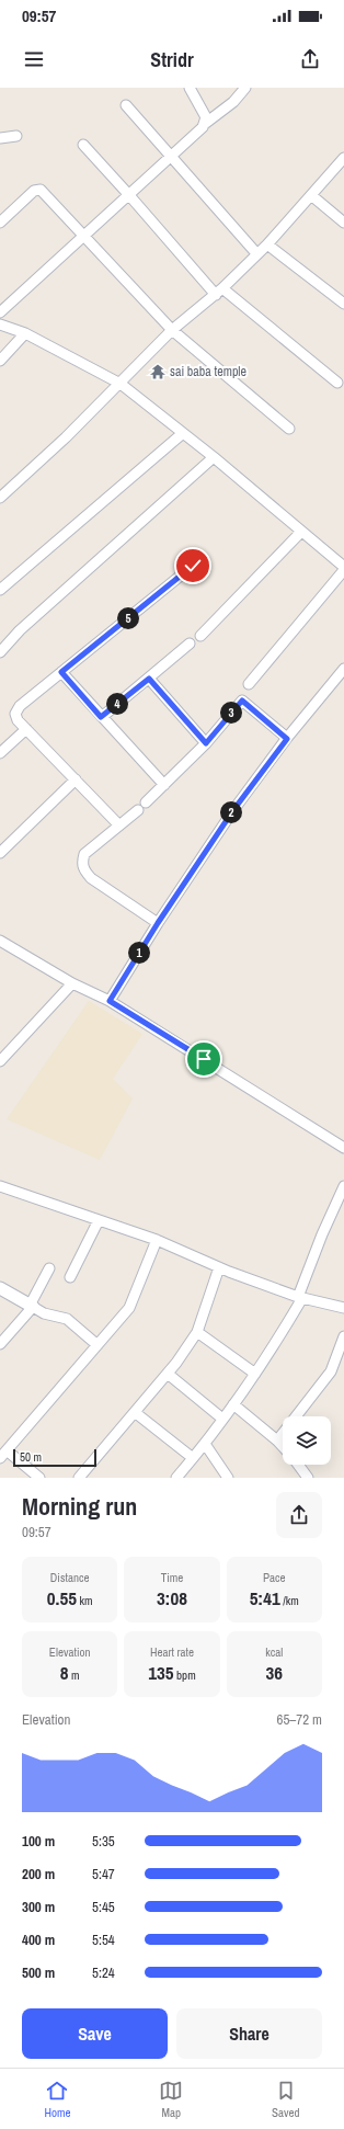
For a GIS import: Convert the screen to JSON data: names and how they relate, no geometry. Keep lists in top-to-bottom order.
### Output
{
  "places": {
    "temple": ["sai baba temple"]
  },
  "scale_bar": "50 m",
  "page": {
    "status": "09:57",
    "header": "Stridr",
    "pins": [
      "5",
      "4",
      "3",
      "2",
      "1"
    ],
    "scale": "50 m",
    "heading": ["Morning run", "09:57"],
    "stats": [
      ["Distance", "0.55 km"],
      ["Time", "3:08"],
      ["Pace", "5:41 /km"],
      ["Elevation", "8 m"],
      ["Heart rate", "135 bpm"],
      ["kcal", "36"]
    ],
    "chart": ["Elevation", "65–72 m"],
    "list": [
      {
        "name": "100 m",
        "note": "5:35"
      },
      {
        "name": "200 m",
        "note": "5:47"
      },
      {
        "name": "300 m",
        "note": "5:45"
      },
      {
        "name": "400 m",
        "note": "5:54"
      },
      {
        "name": "500 m",
        "note": "5:24"
      }
    ],
    "buttons": ["Save", "Share"],
    "tabs": ["Home", "Map", "Saved"]
  }
}
